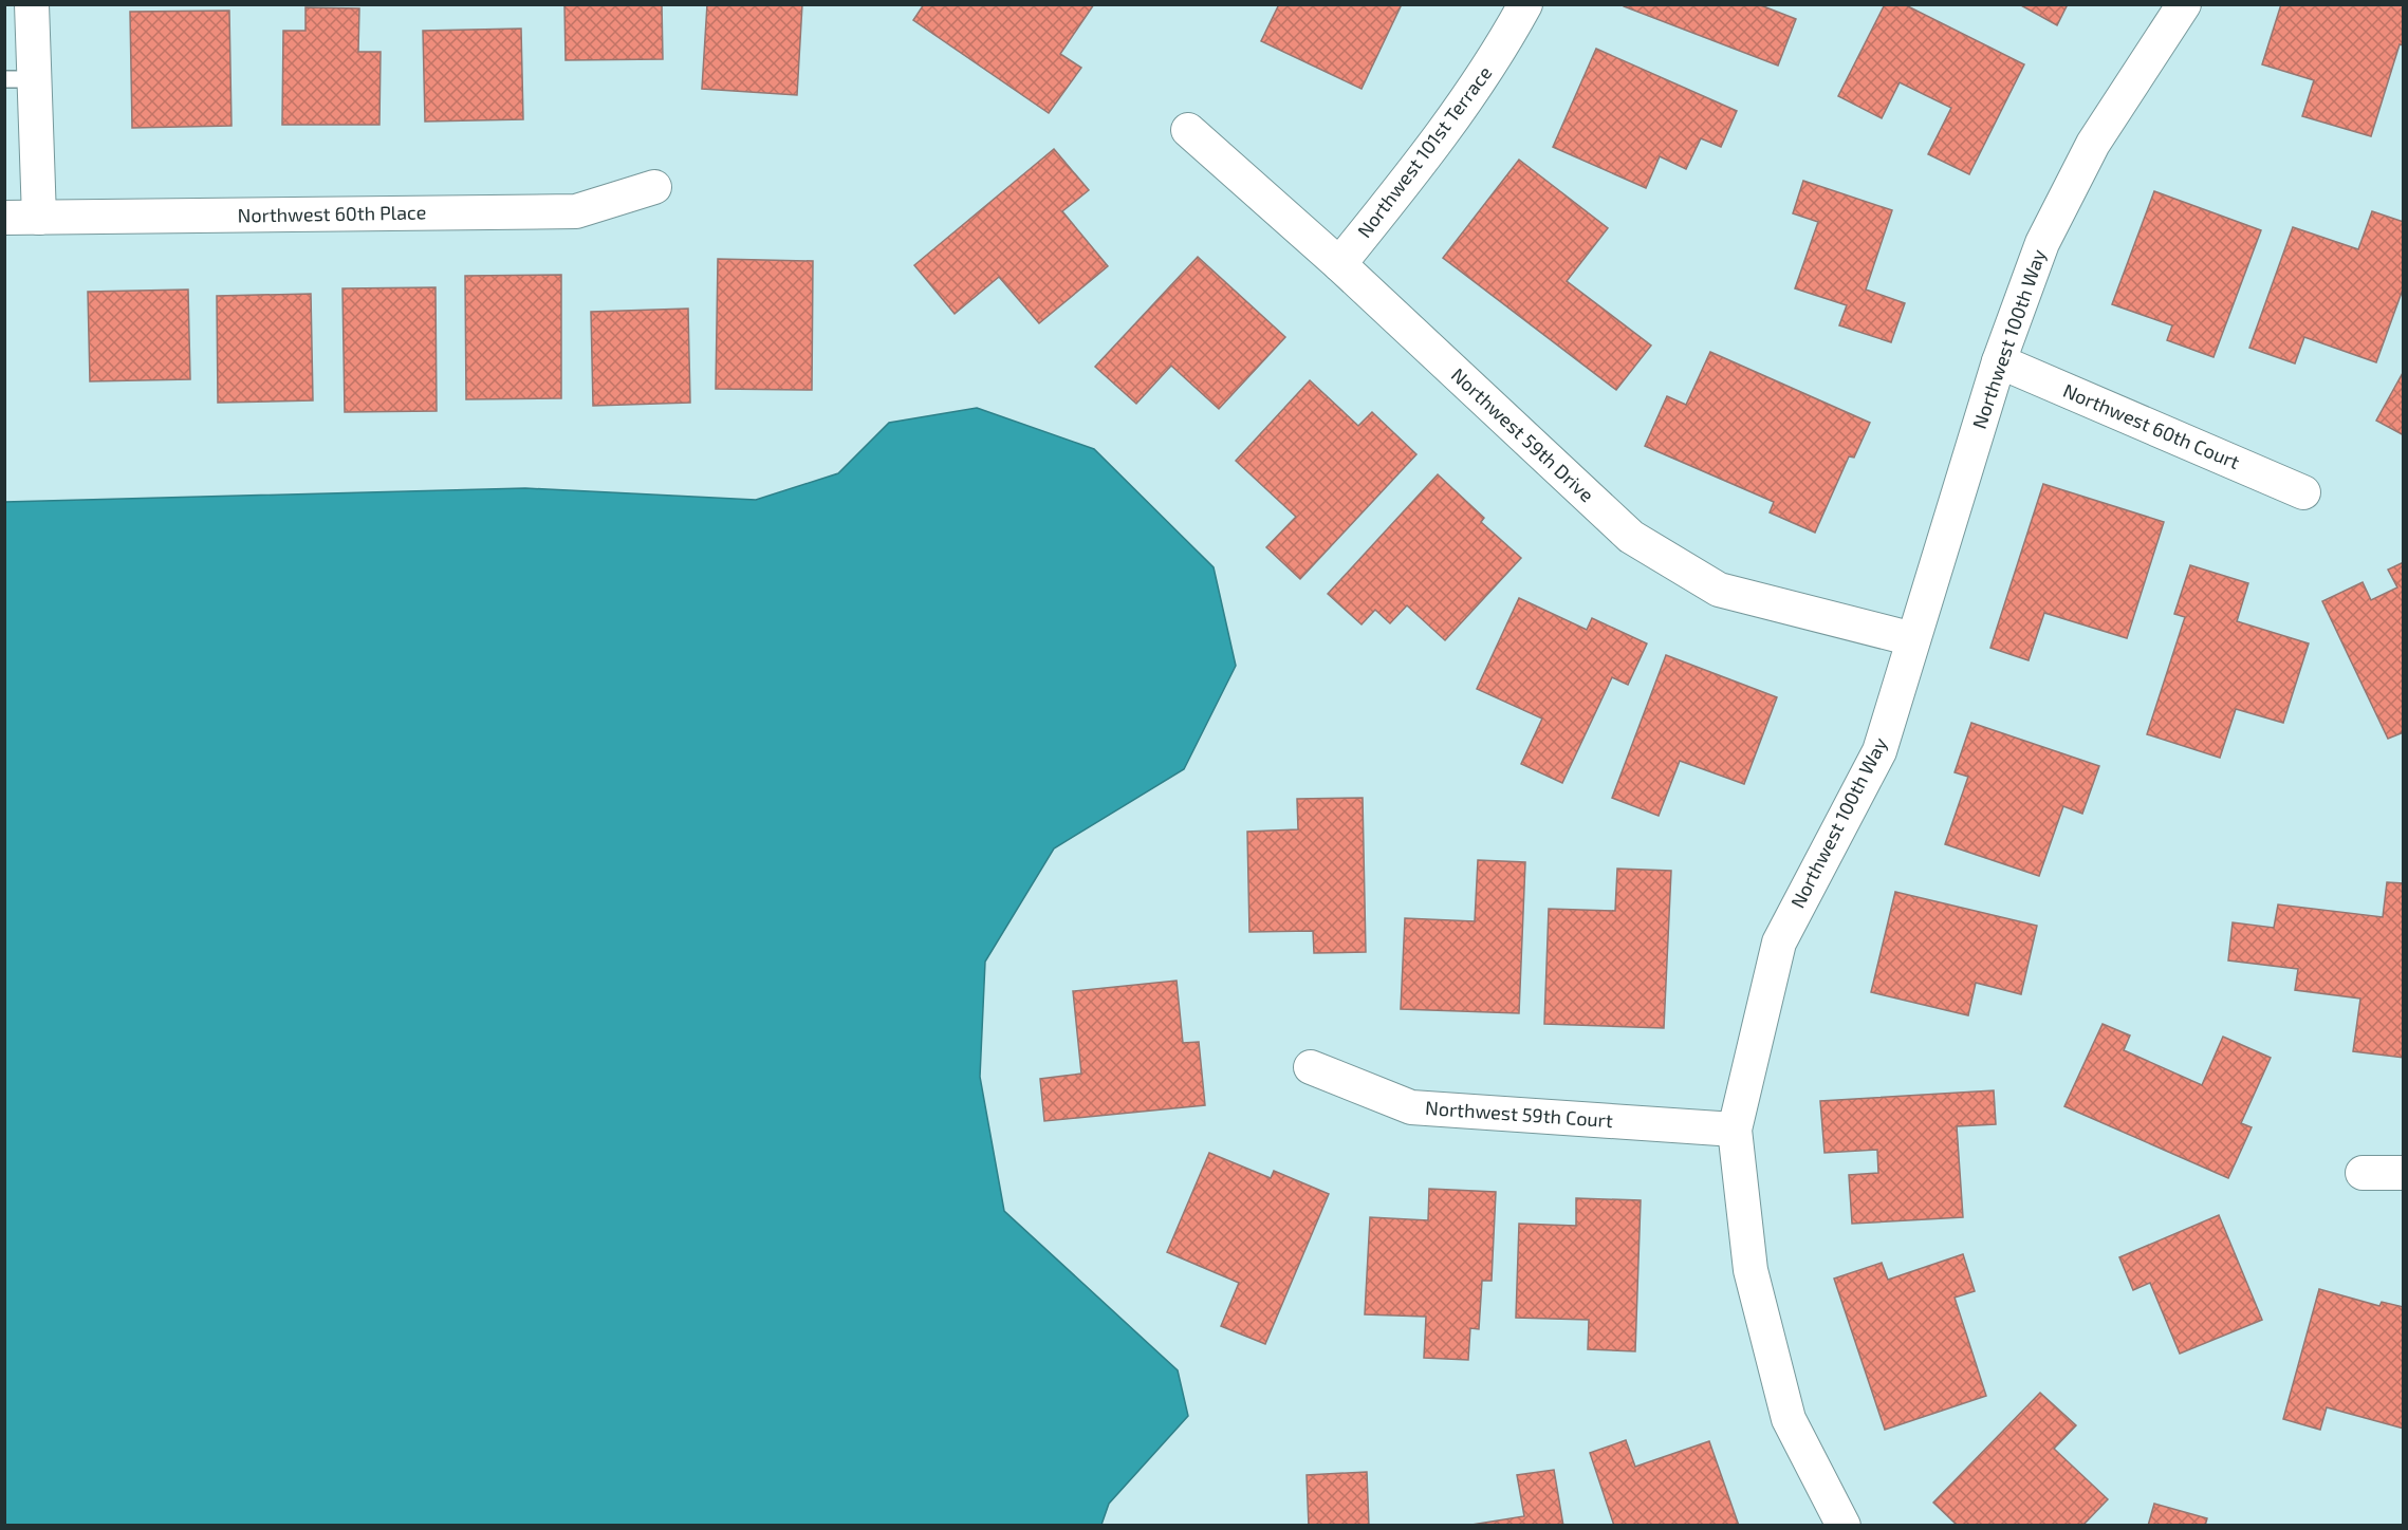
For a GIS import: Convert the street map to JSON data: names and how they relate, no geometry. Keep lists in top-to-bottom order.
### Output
{
  "streets": {
    "street": [
      "Northwest 101st Terrace",
      "Northwest 60th Place",
      "Northwest 100th Way",
      "Northwest 60th Court",
      "Northwest 59th Drive",
      "Northwest 59th Court"
    ]
  },
  "crossings": [
    ["Northwest 101st Terrace", "Northwest 59th Drive"],
    ["Northwest 100th Way", "Northwest 60th Court"],
    ["Northwest 100th Way", "Northwest 59th Drive"],
    ["Northwest 100th Way", "Northwest 59th Court"]
  ]
}
